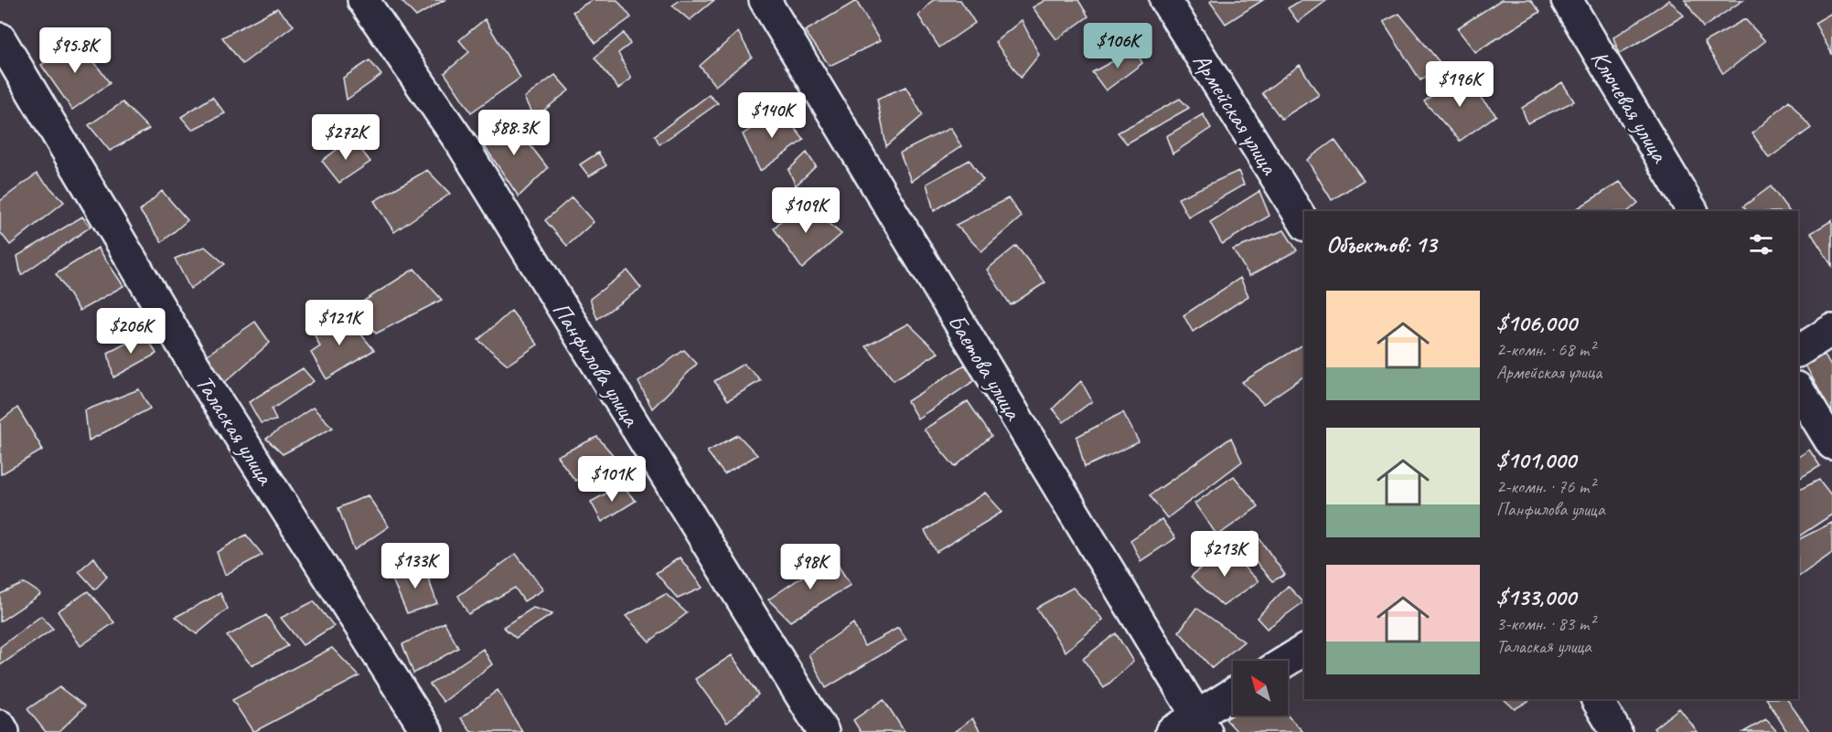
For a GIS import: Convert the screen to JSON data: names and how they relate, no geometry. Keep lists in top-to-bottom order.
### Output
{
  "streets": {
    "street": [
      "Ключевая улица",
      "Армейская улица",
      "Панфилова улица",
      "Баетова улица",
      "Талаская улица"
    ]
  },
  "north": "top left",
  "page": {
    "price": [
      "$106K",
      "$95.8K",
      "$196K",
      "$140K",
      "$88.3K",
      "$272K",
      "$109K",
      "$121K",
      "$206K",
      "$101K",
      "$213K",
      "$133K",
      "$98K"
    ],
    "heading": "Объектов: 13",
    "list": [
      {
        "name": "$106,000",
        "note": "2-комн. · 68 m² · Армейская улица"
      },
      {
        "name": "$101,000",
        "note": "2-комн. · 76 m² · Панфилова улица"
      },
      {
        "name": "$133,000",
        "note": "3-комн. · 83 m² · Талаская улица"
      }
    ]
  }
}
